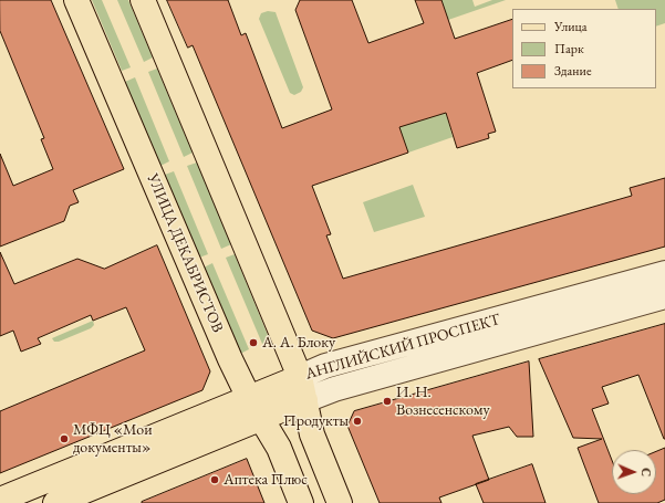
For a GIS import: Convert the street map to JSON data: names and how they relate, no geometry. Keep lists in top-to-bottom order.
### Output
{
  "streets": {
    "main road": ["УЛИЦА ДЕКАБРИСТОВ", "АНГЛИЙСКИЙ ПРОСПЕКТ"]
  },
  "crossings": [
    ["УЛИЦА ДЕКАБРИСТОВ", "АНГЛИЙСКИЙ ПРОСПЕКТ"]
  ],
  "places": [
    "А. А. Блоку",
    "И. Н. Вознесенскому",
    "Продукты",
    "МФЦ «Мои документы»",
    "Аптека Плюс"
  ],
  "legend": ["Улица", "Парк", "Здание"],
  "north": "right"
}
